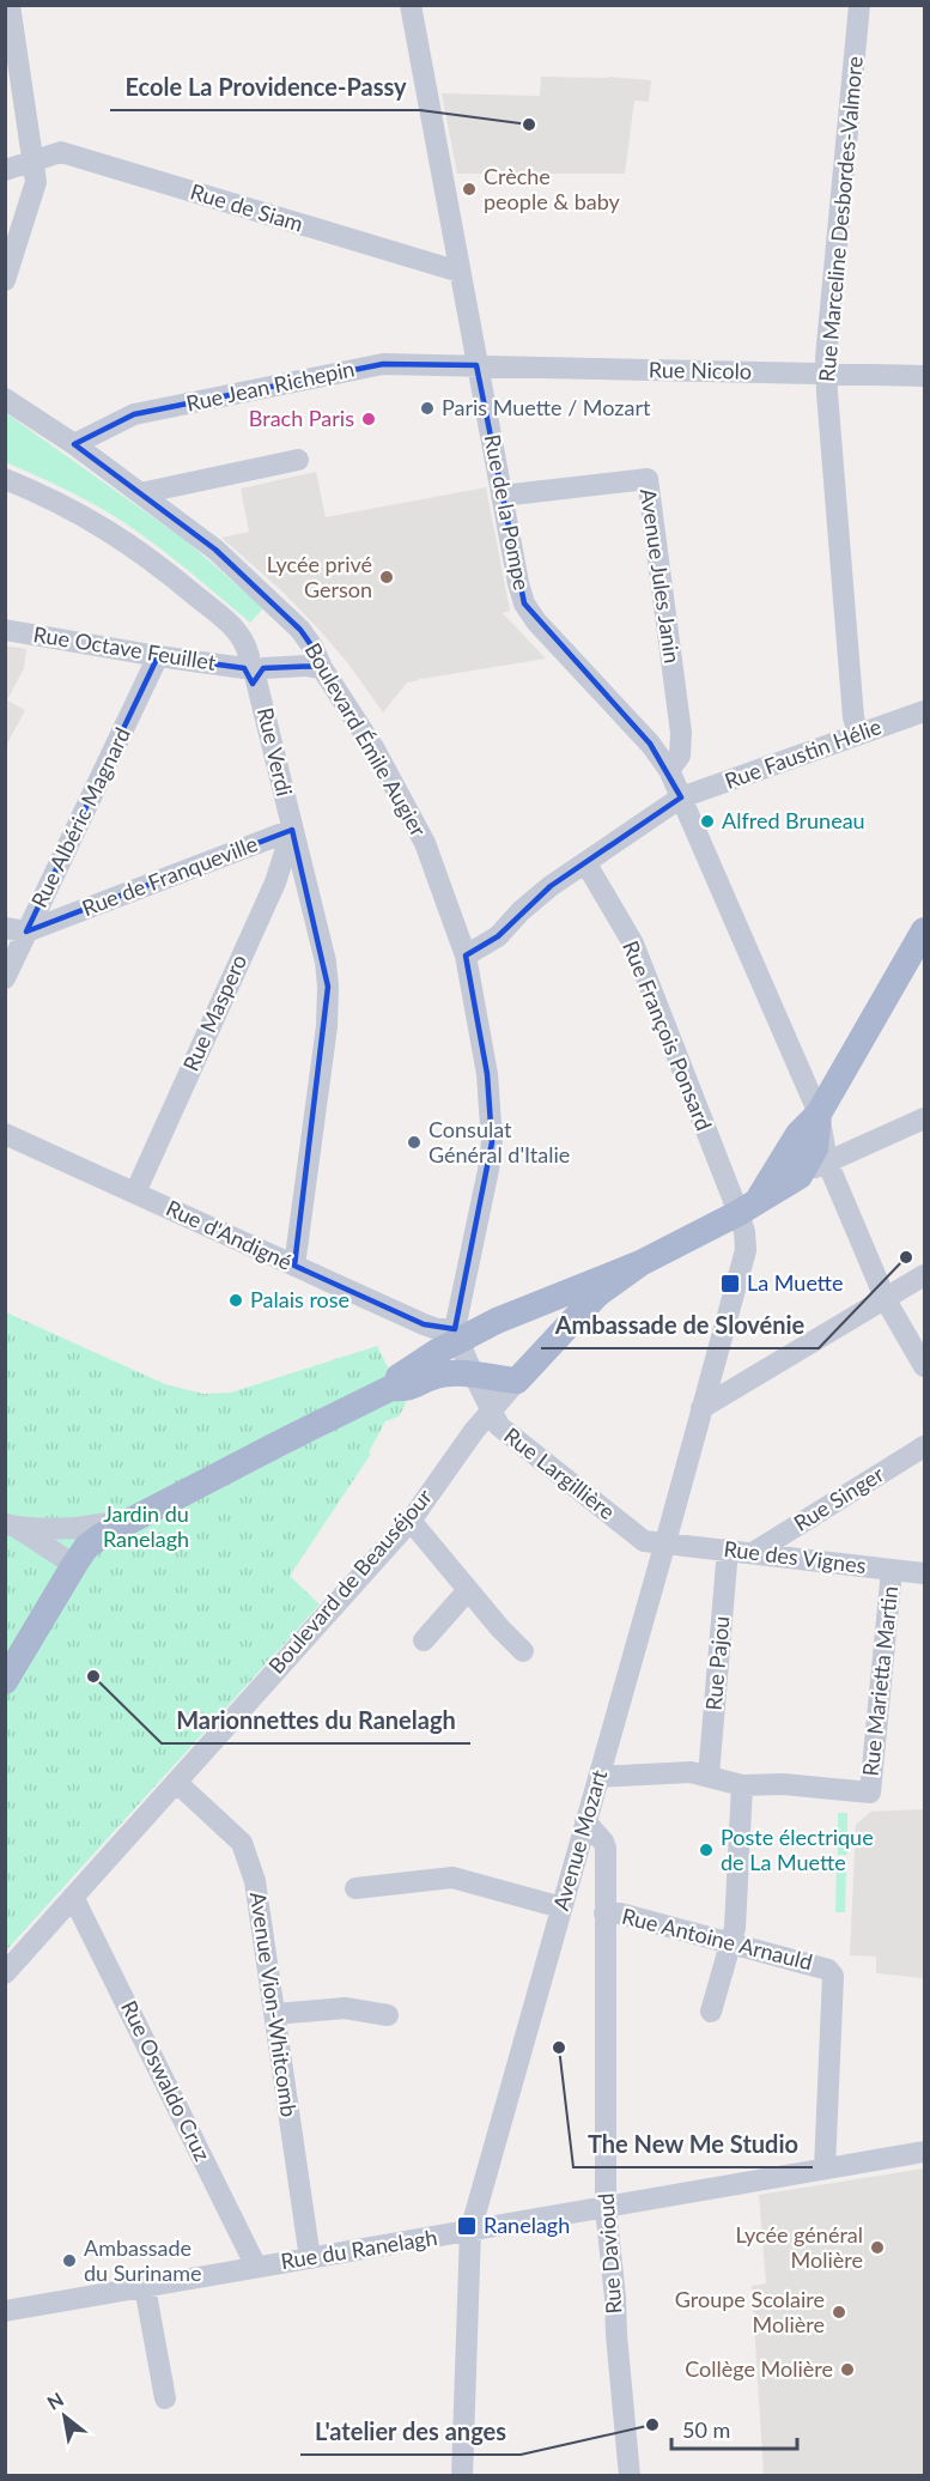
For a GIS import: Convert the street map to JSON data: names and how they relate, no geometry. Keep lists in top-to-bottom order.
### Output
{
  "streets": {
    "street": [
      "Rue de Siam",
      "Rue Marceline Desbordes-Valmore",
      "Rue Nicolo",
      "Rue Jean Richepin",
      "Rue de la Pompe",
      "Avenue Jules Janin",
      "Rue Octave Feuillet",
      "Boulevard Émile Augier",
      "Rue Verdi",
      "Rue Faustin Hélie",
      "Rue Albéric Magnard",
      "Rue de Franqueville",
      "Rue Maspero",
      "Rue François Ponsard",
      "Rue d'Andigné",
      "Rue Largillière",
      "Rue Singer",
      "Rue des Vignes",
      "Boulevard de Beauséjour",
      "Rue Pajou",
      "Rue Marietta Martin",
      "Avenue Mozart",
      "Rue Antoine Arnauld",
      "Avenue Vion-Whitcomb",
      "Rue Oswaldo Cruz",
      "Rue du Ranelagh",
      "Rue Davioud"
    ]
  },
  "crossings": [
    ["Rue de Siam", "Rue de la Pompe"],
    ["Rue Marceline Desbordes-Valmore", "Rue Nicolo"],
    ["Rue Marceline Desbordes-Valmore", "Rue Faustin Hélie"],
    ["Rue Nicolo", "Rue Jean Richepin"],
    ["Rue Nicolo", "Rue de la Pompe"],
    ["Rue Jean Richepin", "Rue de la Pompe"],
    ["Rue Jean Richepin", "Boulevard Émile Augier"],
    ["Rue de la Pompe", "Avenue Jules Janin"],
    ["Rue de la Pompe", "Rue Faustin Hélie"],
    ["Rue Octave Feuillet", "Boulevard Émile Augier"],
    ["Rue Octave Feuillet", "Rue Verdi"],
    ["Rue Octave Feuillet", "Rue Albéric Magnard"],
    ["Boulevard Émile Augier", "Rue Faustin Hélie"],
    ["Boulevard Émile Augier", "Rue d'Andigné"],
    ["Boulevard Émile Augier", "Rue Largillière"],
    ["Rue Verdi", "Rue de Franqueville"],
    ["Rue Verdi", "Rue Maspero"],
    ["Rue Verdi", "Rue d'Andigné"],
    ["Rue Faustin Hélie", "Rue François Ponsard"],
    ["Rue Albéric Magnard", "Rue de Franqueville"],
    ["Rue de Franqueville", "Rue Maspero"],
    ["Rue Maspero", "Rue d'Andigné"],
    ["Rue François Ponsard", "Avenue Mozart"],
    ["Rue d'Andigné", "Rue Largillière"],
    ["Rue Largillière", "Rue des Vignes"],
    ["Rue Largillière", "Boulevard de Beauséjour"],
    ["Rue Largillière", "Avenue Mozart"],
    ["Rue Singer", "Rue des Vignes"],
    ["Rue des Vignes", "Rue Pajou"],
    ["Rue des Vignes", "Rue Marietta Martin"],
    ["Rue des Vignes", "Avenue Mozart"],
    ["Boulevard de Beauséjour", "Avenue Vion-Whitcomb"],
    ["Boulevard de Beauséjour", "Rue Oswaldo Cruz"],
    ["Avenue Mozart", "Rue du Ranelagh"],
    ["Avenue Mozart", "Rue Davioud"],
    ["Rue Antoine Arnauld", "Rue du Ranelagh"],
    ["Rue Antoine Arnauld", "Rue Davioud"],
    ["Avenue Vion-Whitcomb", "Rue du Ranelagh"],
    ["Rue Oswaldo Cruz", "Rue du Ranelagh"],
    ["Rue du Ranelagh", "Rue Davioud"]
  ],
  "parks": ["Jardin du Ranelagh"],
  "places": {
    "other": [
      "Ecole La Providence-Passy",
      "Crèche people & baby",
      "Paris Muette / Mozart",
      "Brach Paris",
      "Lycée privé Gerson",
      "Alfred Bruneau",
      "Consulat Général d'Italie",
      "Ambassade de Slovénie",
      "Palais rose",
      "Marionnettes du Ranelagh",
      "Poste électrique de La Muette",
      "The New Me Studio",
      "Lycée général Molière",
      "Ambassade du Suriname",
      "Groupe Scolaire Molière",
      "Collège Molière",
      "L'atelier des anges"
    ],
    "transit": ["La Muette", "Ranelagh"]
  },
  "scale_bar": "50 m",
  "north": "top left"
}
